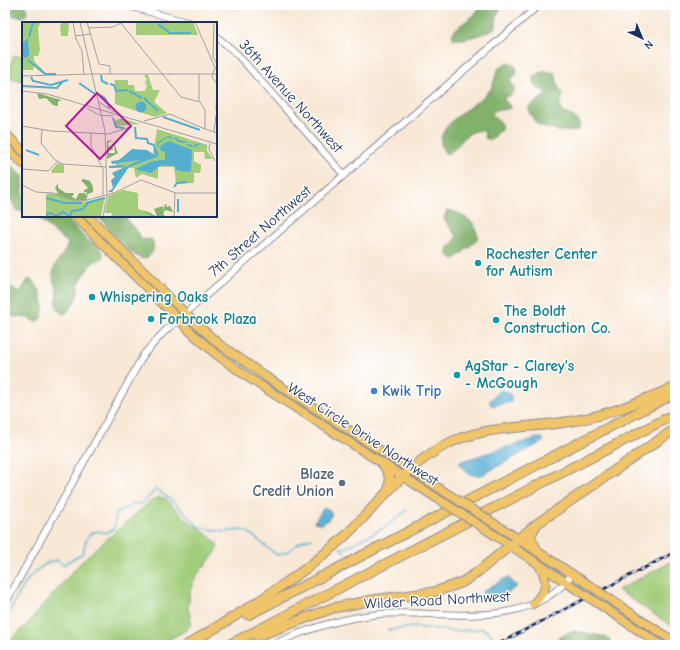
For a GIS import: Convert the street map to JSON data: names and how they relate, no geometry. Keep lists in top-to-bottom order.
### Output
{
  "streets": {
    "main road": ["West Circle Drive Northwest"],
    "street": ["36th Avenue Northwest", "7th Street Northwest", "Wilder Road Northwest"]
  },
  "crossings": [
    ["36th Avenue Northwest", "7th Street Northwest"],
    ["7th Street Northwest", "West Circle Drive Northwest"],
    ["West Circle Drive Northwest", "Wilder Road Northwest"]
  ],
  "places": [
    "Rochester Center for Autism",
    "Whispering Oaks",
    "Forbrook Plaza",
    "The Boldt Construction Co.",
    "AgStar - Clarey's - McGough",
    "Kwik Trip",
    "Blaze Credit Union"
  ],
  "north": "bottom right"
}
